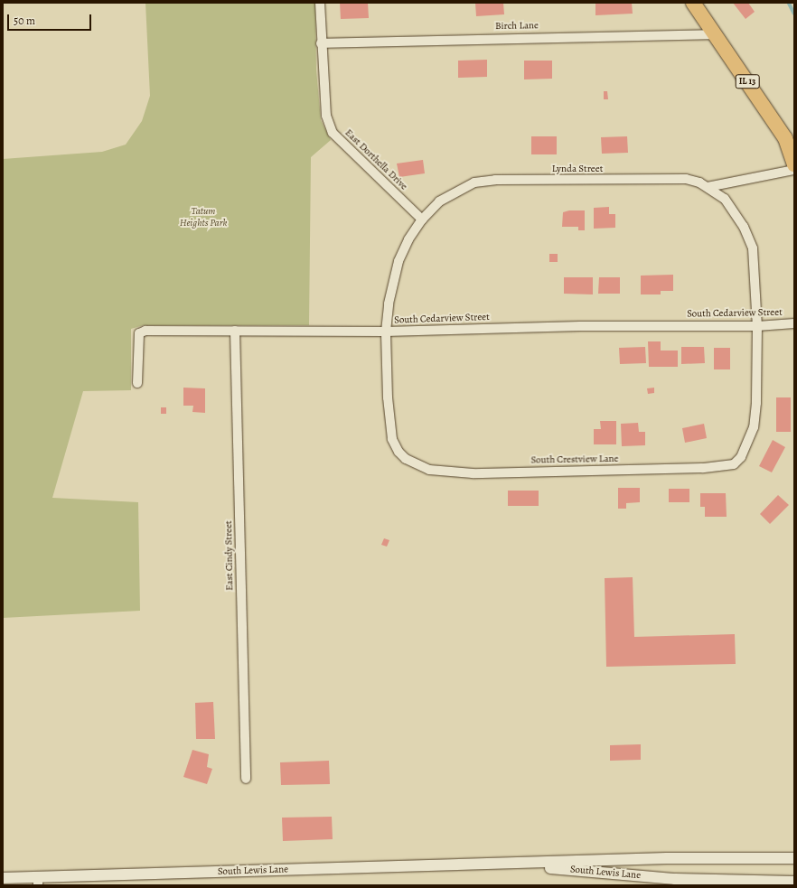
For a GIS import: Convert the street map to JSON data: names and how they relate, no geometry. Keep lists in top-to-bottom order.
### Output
{
  "streets": {
    "highway": ["IL 13"],
    "street": [
      "Birch Lane",
      "East Dorthella Drive",
      "Lynda Street",
      "South Cedarview Street",
      "South Crestview Lane",
      "East Cindy Street",
      "South Lewis Lane"
    ]
  },
  "crossings": [
    ["Birch Lane", "IL 13"],
    ["Birch Lane", "East Dorthella Drive"],
    ["East Dorthella Drive", "Lynda Street"],
    ["Lynda Street", "South Cedarview Street"],
    ["Lynda Street", "South Crestview Lane"],
    ["South Cedarview Street", "South Crestview Lane"],
    ["South Cedarview Street", "East Cindy Street"]
  ],
  "parks": ["Tatum Heights Park"],
  "scale_bar": "50 m"
}
